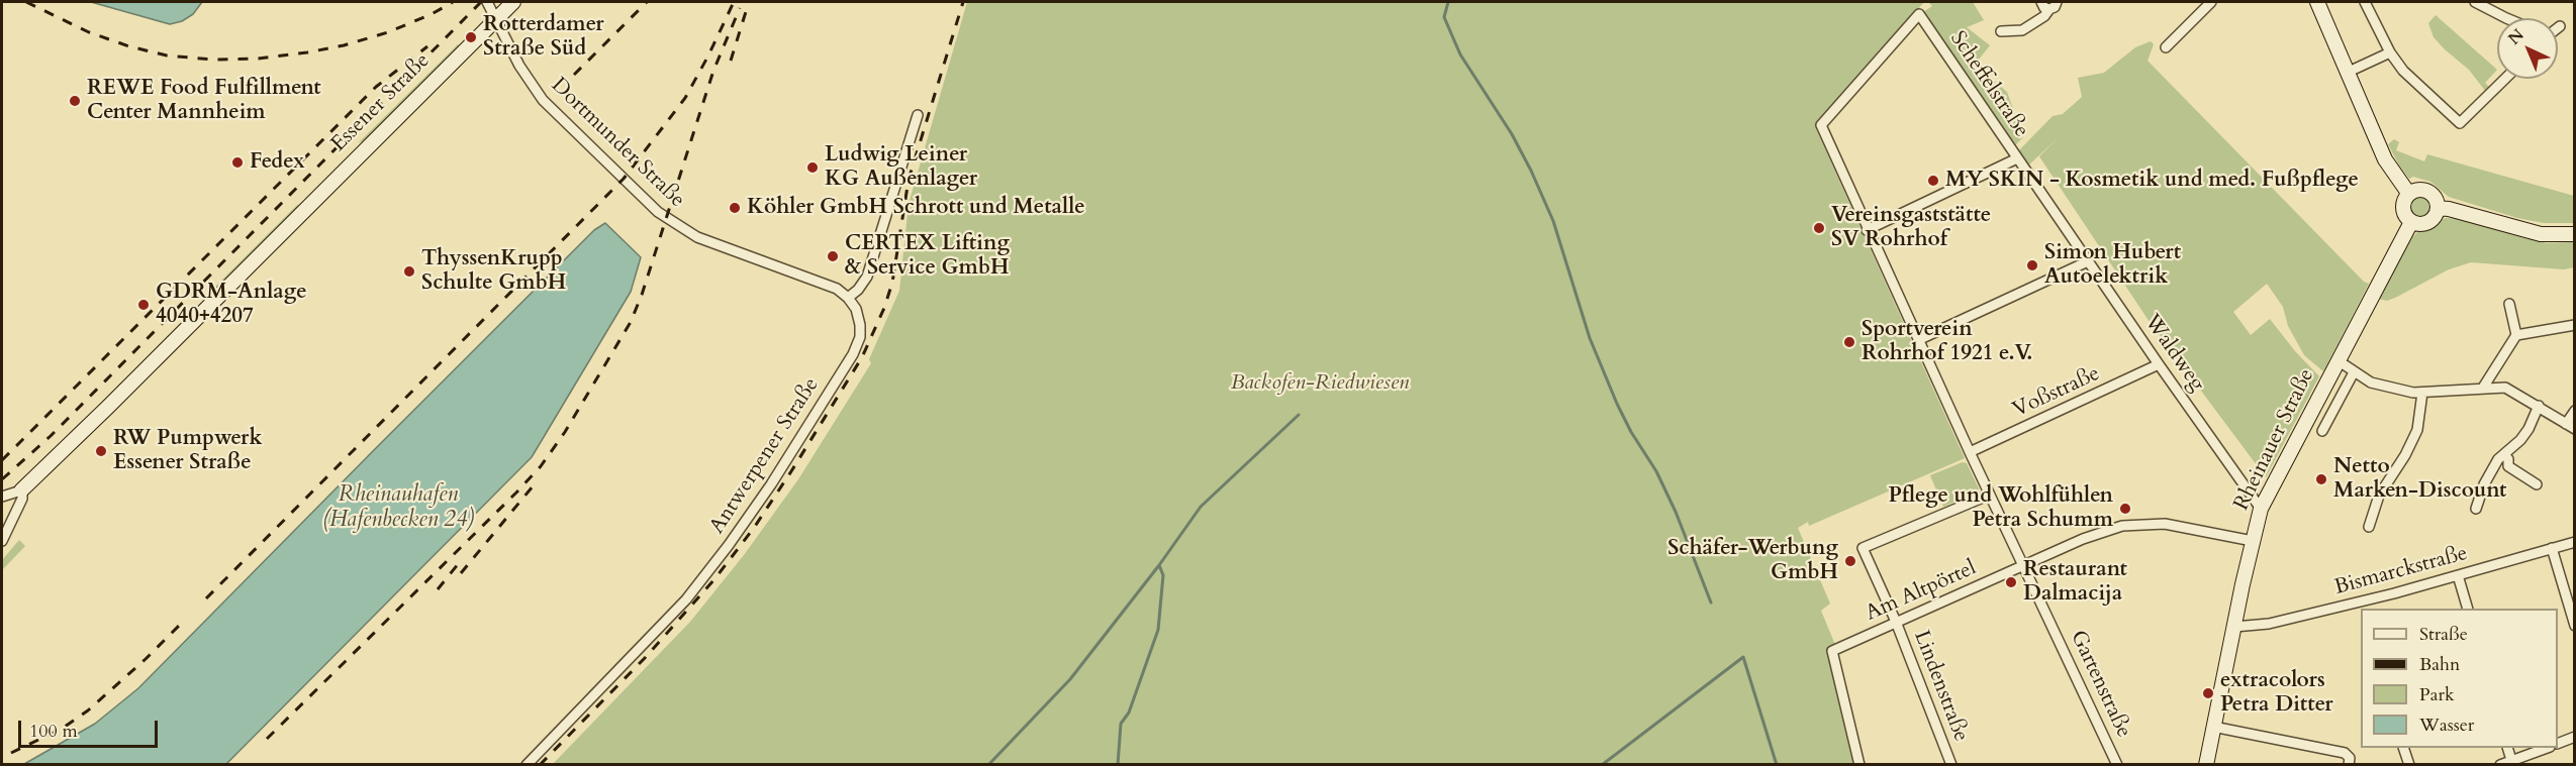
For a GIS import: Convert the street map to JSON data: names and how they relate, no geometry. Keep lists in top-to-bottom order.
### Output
{
  "streets": {
    "street": [
      "Scheffelstraße",
      "Essener Straße",
      "Dortmunder Straße",
      "Waldweg",
      "Voßstraße",
      "Rheinauer Straße",
      "Antwerpener Straße",
      "Bismarckstraße",
      "Am Altpörtel",
      "Gartenstraße",
      "Lindenstraße"
    ]
  },
  "crossings": [
    ["Scheffelstraße", "Waldweg"],
    ["Scheffelstraße", "Gartenstraße"],
    ["Essener Straße", "Dortmunder Straße"],
    ["Dortmunder Straße", "Antwerpener Straße"],
    ["Waldweg", "Voßstraße"],
    ["Waldweg", "Rheinauer Straße"],
    ["Voßstraße", "Gartenstraße"],
    ["Rheinauer Straße", "Bismarckstraße"],
    ["Rheinauer Straße", "Am Altpörtel"],
    ["Am Altpörtel", "Gartenstraße"],
    ["Am Altpörtel", "Lindenstraße"],
    ["Gartenstraße", "Lindenstraße"]
  ],
  "water": ["Rheinauhafen (Hafenbecken 24)"],
  "parks": ["Backofen-Riedwiesen"],
  "places": [
    "Rotterdamer Straße Süd",
    "REWE Food Fulfillment Center Mannheim",
    "Fedex",
    "Ludwig Leiner KG Außenlager",
    "MY SKIN - Kosmetik und med. Fußpflege",
    "Köhler GmbH Schrott und Metalle",
    "Vereinsgaststätte SV Rohrhof",
    "CERTEX Lifting & Service GmbH",
    "Simon Hubert Autoelektrik",
    "ThyssenKrupp Schulte GmbH",
    "GDRM-Anlage 4040+4207",
    "Sportverein Rohrhof 1921 e.V.",
    "RW Pumpwerk Essener Straße",
    "Netto Marken-Discount",
    "Pflege und Wohlfühlen Petra Schumm",
    "Schäfer-Werbung GmbH",
    "Restaurant Dalmacija",
    "extracolors Petra Ditter"
  ],
  "legend": [
    "Straße",
    "Bahn",
    "Park",
    "Wasser"
  ],
  "scale_bar": "100 m",
  "north": "top left"
}
